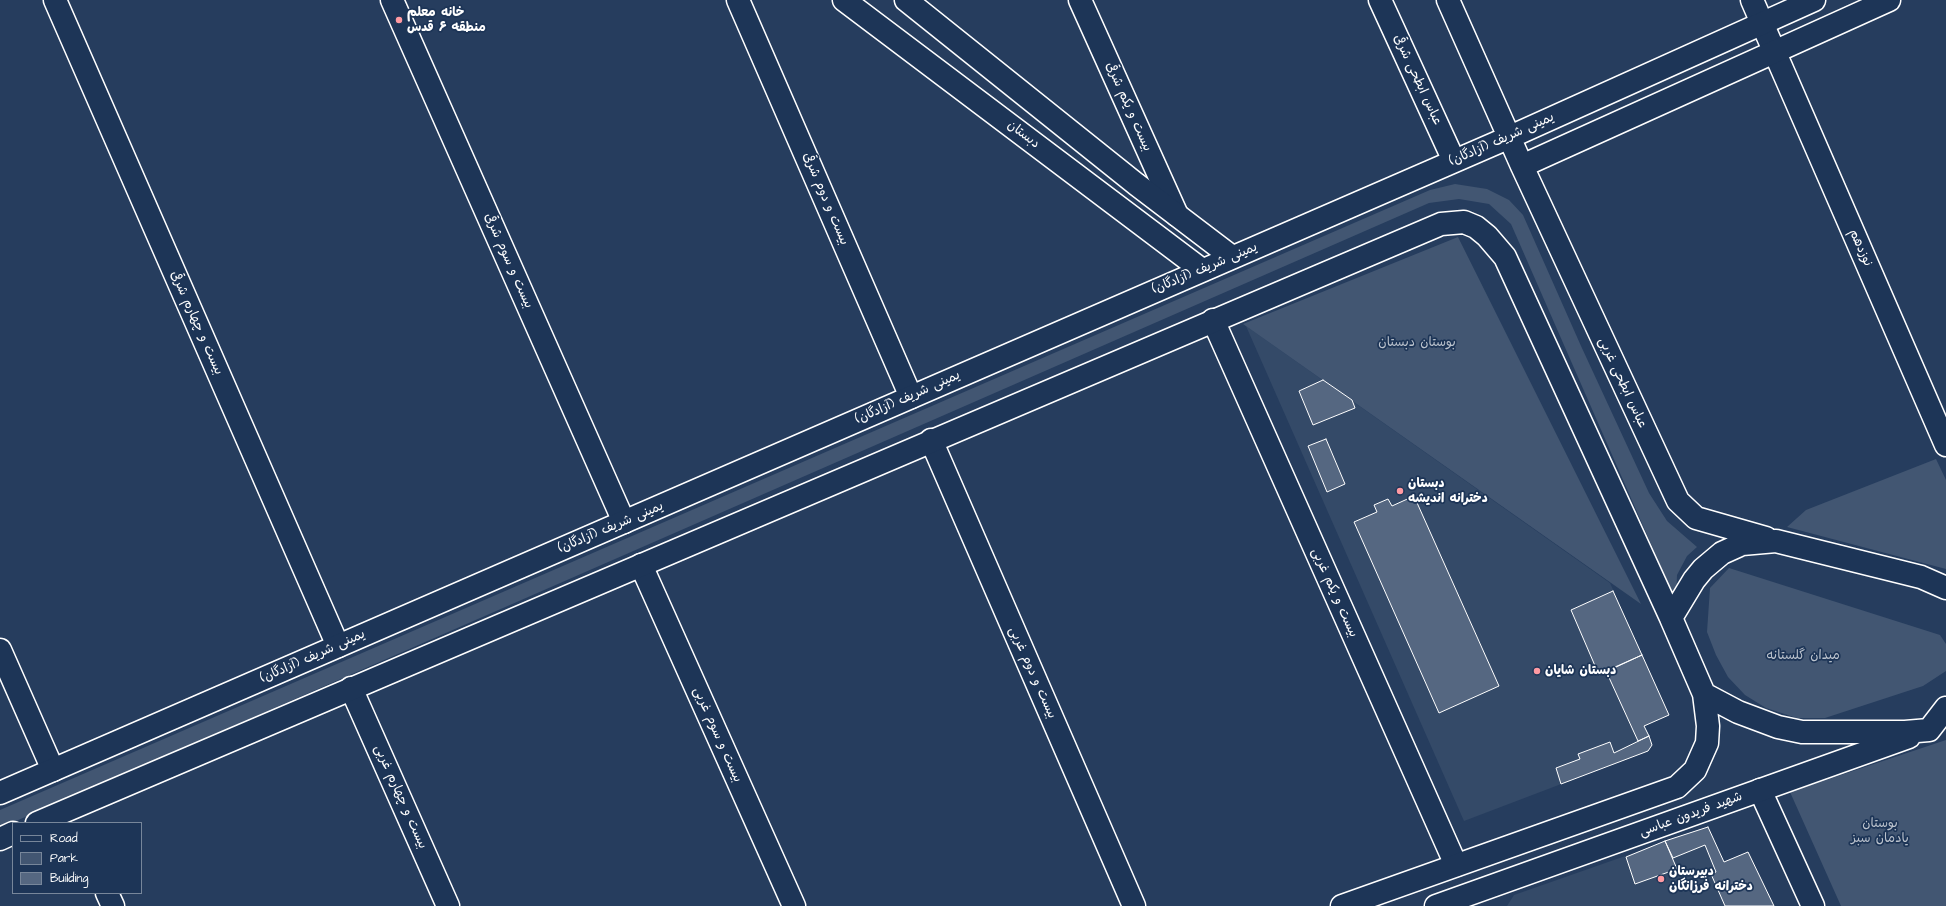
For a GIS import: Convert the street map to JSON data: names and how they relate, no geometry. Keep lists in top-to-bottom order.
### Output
{
  "streets": {
    "street": [
      "عباس ابطحی شرقی",
      "بیست و یکم شرقی",
      "دبستان",
      "یمینی شریف (آزادگان)",
      "بیست و دوم شرقی",
      "نوزدهم",
      "بیست و سوم شرقی",
      "بیست و چهارم شرقی",
      "عباس ابطحی غربی",
      "بیست و یکم غربی",
      "بیست و دوم غربی",
      "بیست و سوم غربی",
      "بیست و چهارم غربی",
      "شهید فریدون عباسی"
    ]
  },
  "crossings": [
    ["عباس ابطحی شرقی", "یمینی شریف (آزادگان)"],
    ["دبستان", "یمینی شریف (آزادگان)"],
    ["یمینی شریف (آزادگان)", "بیست و دوم شرقی"],
    ["یمینی شریف (آزادگان)", "نوزدهم"],
    ["یمینی شریف (آزادگان)", "بیست و سوم شرقی"],
    ["یمینی شریف (آزادگان)", "بیست و چهارم شرقی"],
    ["یمینی شریف (آزادگان)", "عباس ابطحی غربی"],
    ["بیست و یکم غربی", "شهید فریدون عباسی"]
  ],
  "parks": ["بوستان دبستان", "میدان گلستانه", "بوستان یادمان سبز"],
  "places": [
    "خانه معلم منطقه ۶ قدس",
    "دبستان دخترانه اندیشه",
    "دبستان شایان",
    "دبیرستان دخترانه فرزانگان"
  ],
  "legend": ["Road", "Park", "Building"]
}
